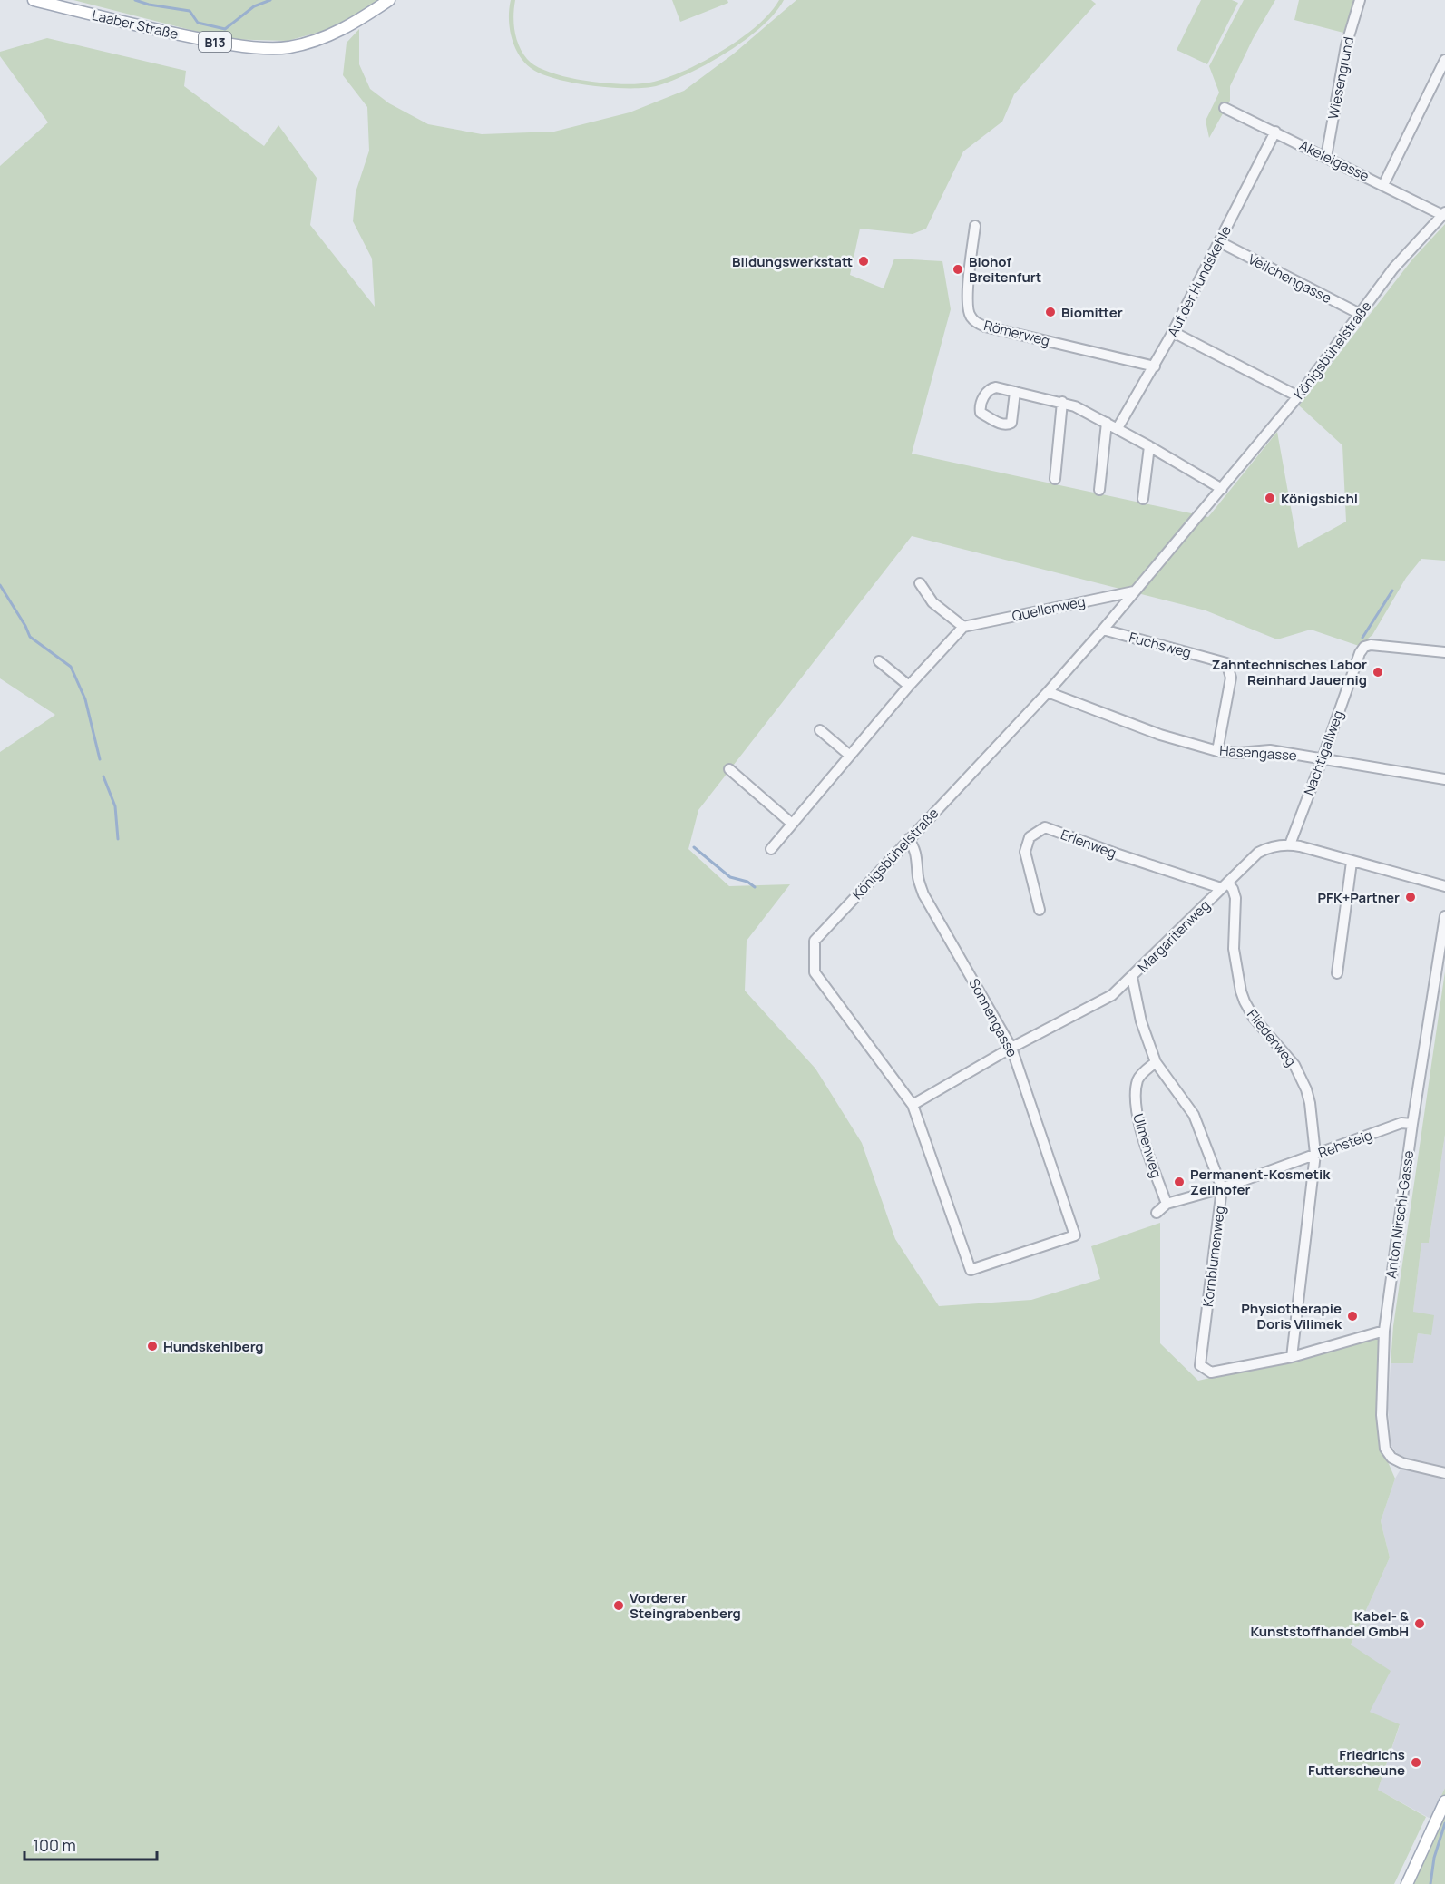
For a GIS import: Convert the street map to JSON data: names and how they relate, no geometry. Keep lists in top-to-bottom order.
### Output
{
  "streets": {
    "main road": ["Laaber Straße", "B13"],
    "street": [
      "Wiesengrund",
      "Akeleigasse",
      "Veilchengasse",
      "Auf der Hundskehle",
      "Römerweg",
      "Königsbühelstraße",
      "Quellenweg",
      "Fuchsweg",
      "Hasengasse",
      "Nachtigallweg",
      "Erlenweg",
      "Margaritenweg",
      "Sonnengasse",
      "Fliederweg",
      "Rehsteig",
      "Ulmenweg",
      "Anton Nirschl-Gasse",
      "Kornblumenweg"
    ]
  },
  "crossings": [
    ["Wiesengrund", "Akeleigasse"],
    ["Akeleigasse", "Auf der Hundskehle"],
    ["Akeleigasse", "Königsbühelstraße"],
    ["Veilchengasse", "Auf der Hundskehle"],
    ["Veilchengasse", "Königsbühelstraße"],
    ["Auf der Hundskehle", "Römerweg"],
    ["Königsbühelstraße", "Quellenweg"],
    ["Königsbühelstraße", "Fuchsweg"],
    ["Königsbühelstraße", "Hasengasse"],
    ["Königsbühelstraße", "Margaritenweg"],
    ["Königsbühelstraße", "Sonnengasse"],
    ["Fuchsweg", "Hasengasse"],
    ["Hasengasse", "Nachtigallweg"],
    ["Nachtigallweg", "Margaritenweg"],
    ["Erlenweg", "Margaritenweg"],
    ["Erlenweg", "Fliederweg"],
    ["Margaritenweg", "Sonnengasse"],
    ["Margaritenweg", "Fliederweg"],
    ["Margaritenweg", "Kornblumenweg"],
    ["Fliederweg", "Rehsteig"],
    ["Fliederweg", "Kornblumenweg"],
    ["Rehsteig", "Ulmenweg"],
    ["Rehsteig", "Anton Nirschl-Gasse"],
    ["Rehsteig", "Kornblumenweg"],
    ["Ulmenweg", "Kornblumenweg"],
    ["Anton Nirschl-Gasse", "Kornblumenweg"]
  ],
  "places": [
    "Bildungswerkstatt",
    "Biohof Breitenfurt",
    "Biomitter",
    "Königsbichl",
    "Zahntechnisches Labor Reinhard Jauernig",
    "PFK+Partner",
    "Permanent-Kosmetik Zellhofer",
    "Physiotherapie Doris Vilimek",
    "Hundskehlberg",
    "Vorderer Steingrabenberg",
    "Kabel- & Kunststoffhandel GmbH",
    "Friedrichs Futterscheune"
  ],
  "scale_bar": "100 m"
}
